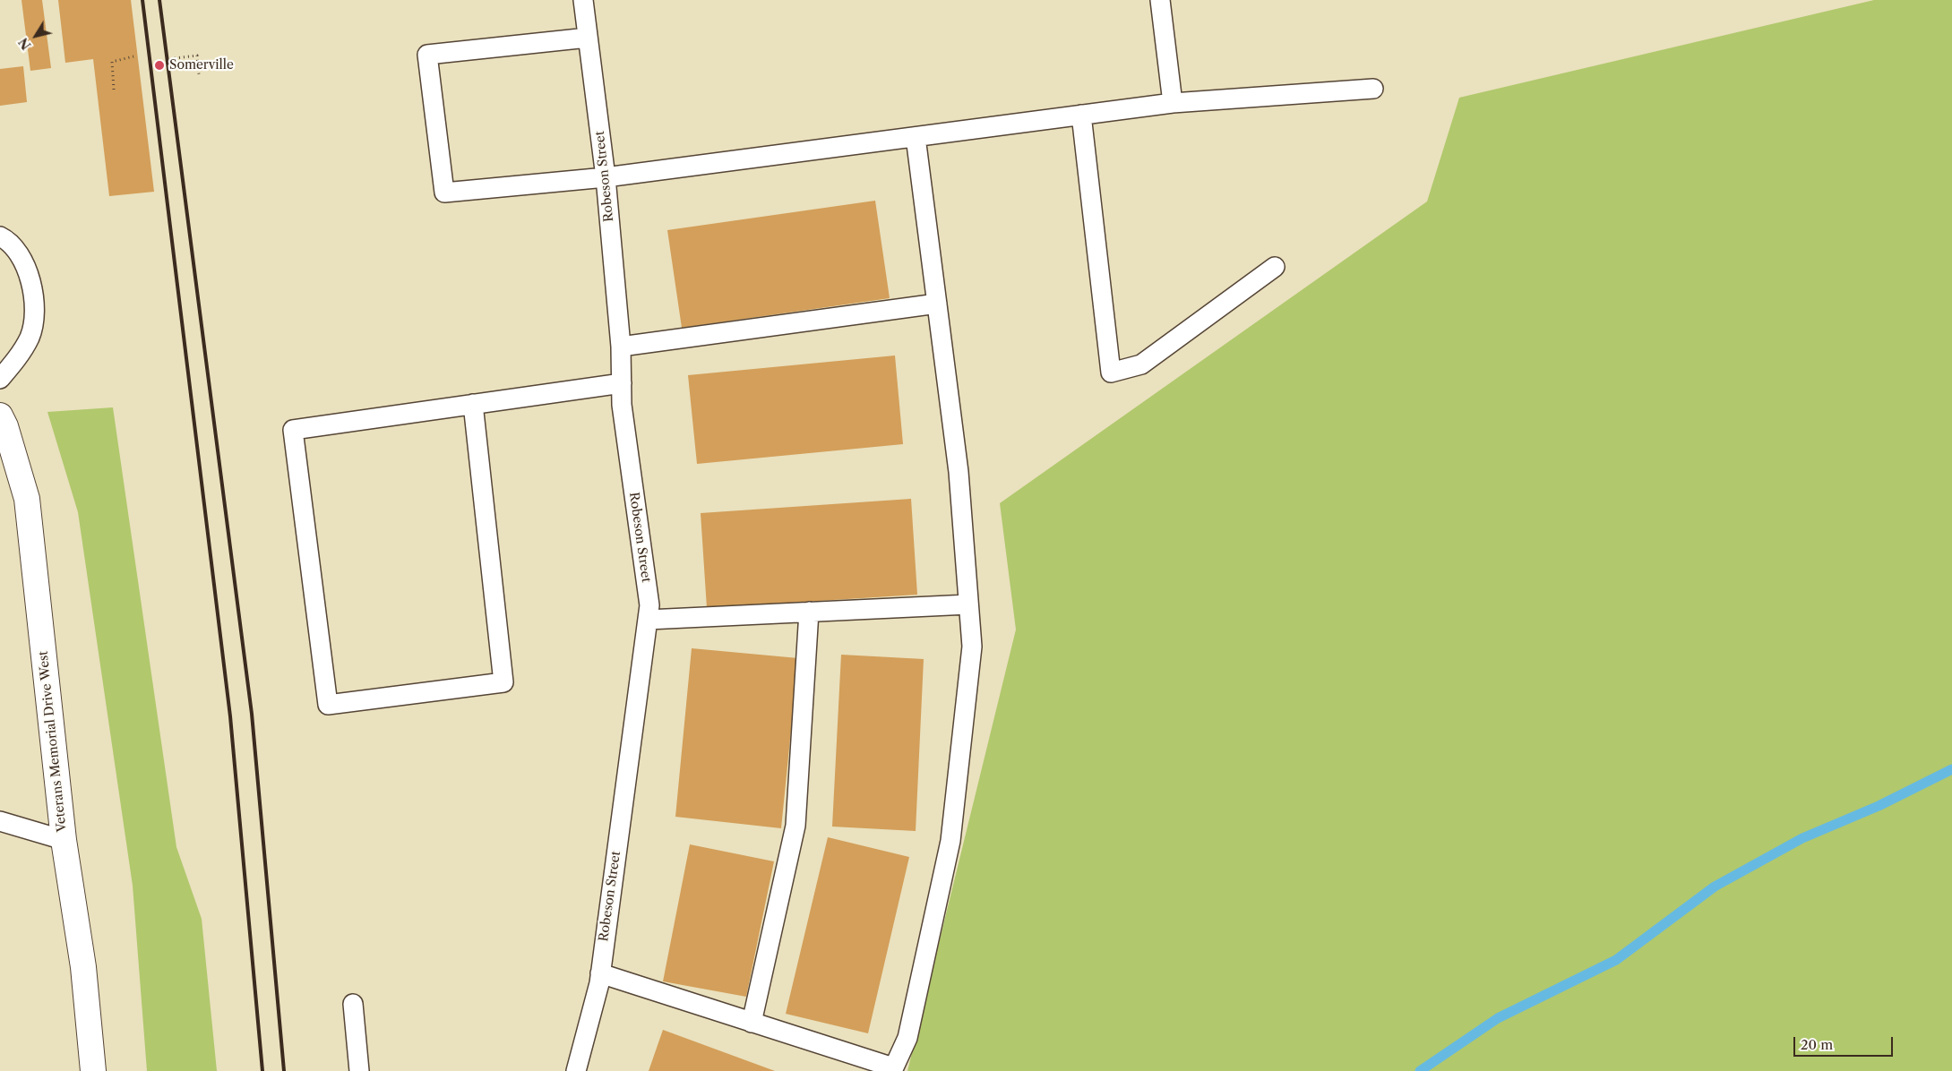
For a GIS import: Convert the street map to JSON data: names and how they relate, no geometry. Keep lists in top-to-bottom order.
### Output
{
  "streets": {
    "street": ["Veterans Memorial Drive West"],
    "lane": ["Robeson Street"]
  },
  "places": ["Somerville"],
  "scale_bar": "20 m",
  "north": "bottom left"
}
